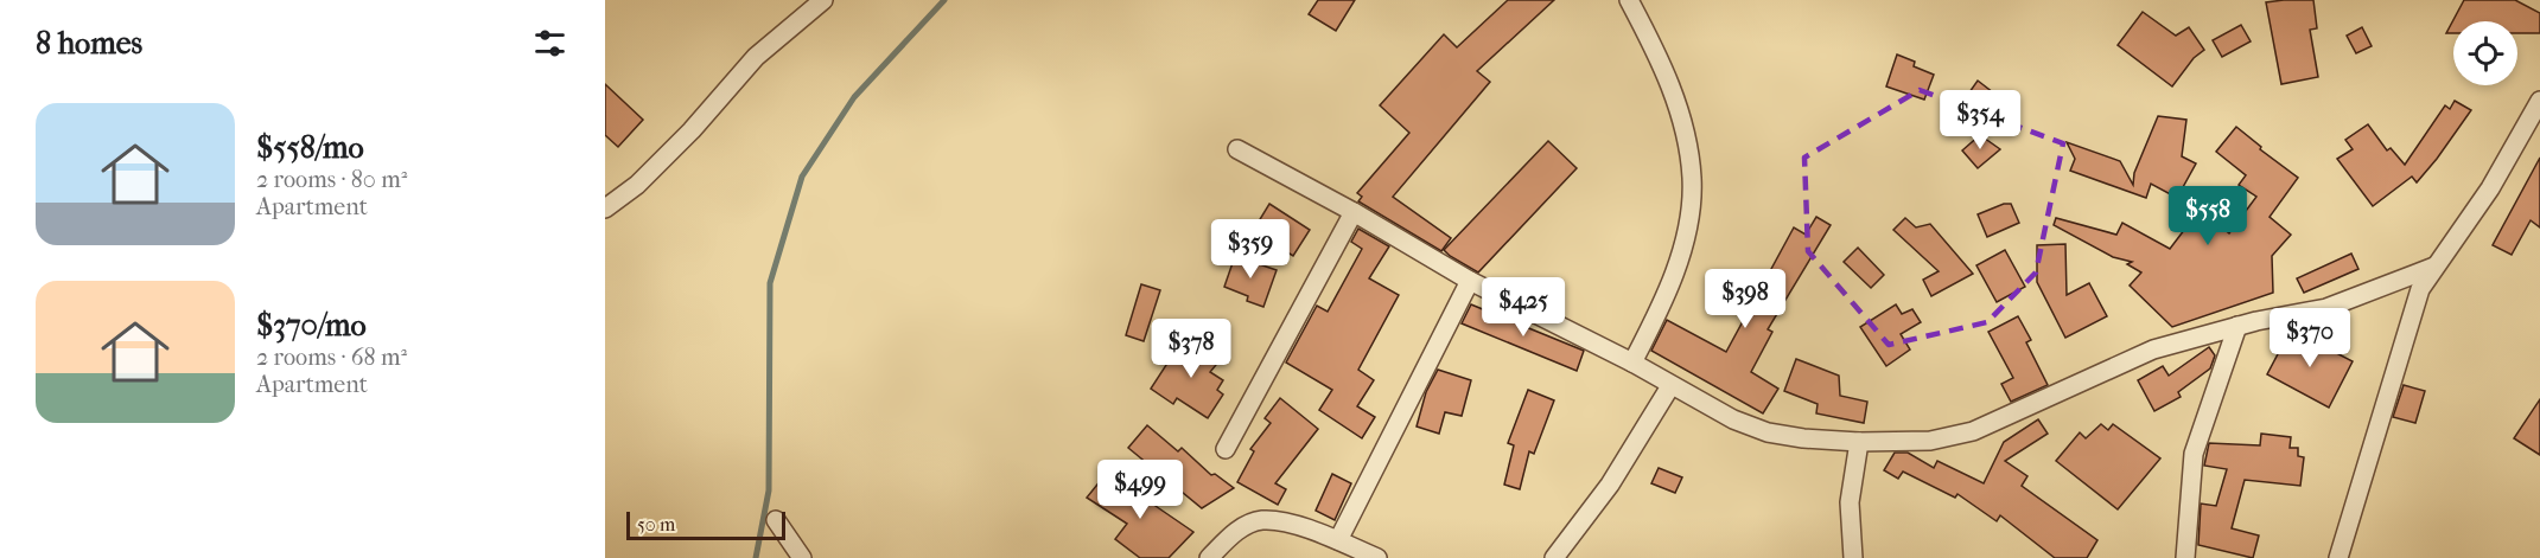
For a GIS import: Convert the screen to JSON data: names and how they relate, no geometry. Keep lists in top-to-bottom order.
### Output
{
  "scale_bar": "50 m",
  "page": {
    "heading": "8 homes",
    "list": [
      {
        "name": "$558/mo",
        "note": "2 rooms · 80 m² · Apartment"
      },
      {
        "name": "$370/mo",
        "note": "2 rooms · 68 m² · Apartment"
      }
    ],
    "price": [
      "$354",
      "$558",
      "$359",
      "$398",
      "$425",
      "$370",
      "$378",
      "$499"
    ],
    "scale": "50 m"
  }
}
